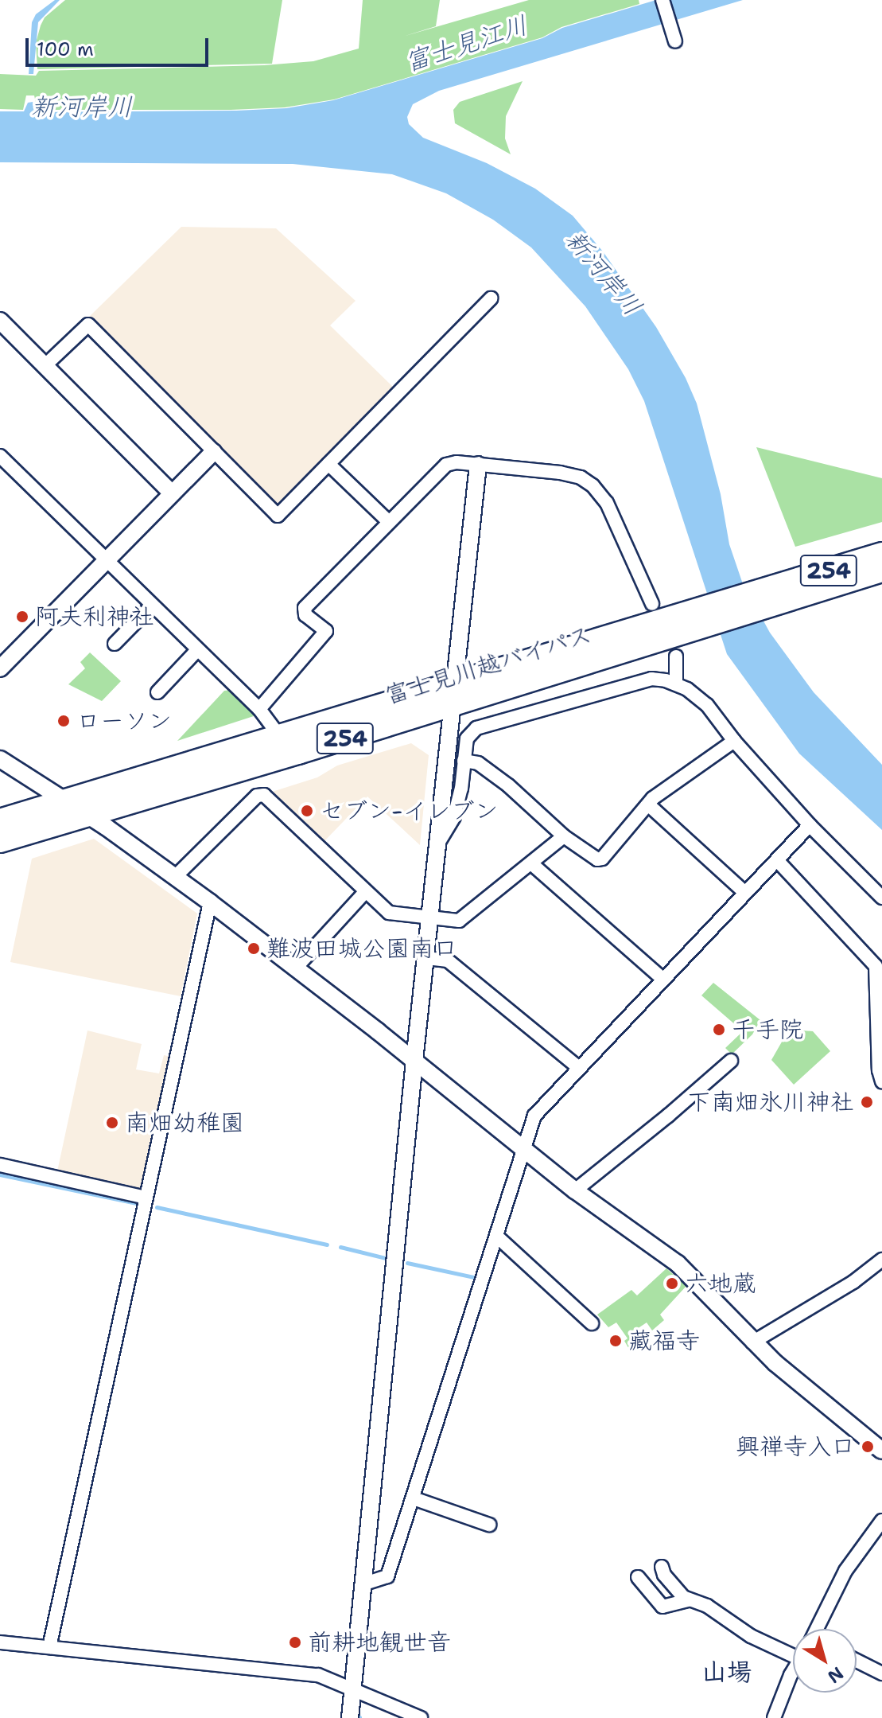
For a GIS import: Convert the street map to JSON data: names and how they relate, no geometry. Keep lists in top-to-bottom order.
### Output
{
  "streets": {
    "highway": ["254", "富士見川越バイパス"]
  },
  "districts": ["山場"],
  "water": ["富士見江川", "新河岸川"],
  "places": [
    "阿夫利神社",
    "ローソン",
    "セブン-イレブン",
    "難波田城公園南口",
    "千手院",
    "下南畑氷川神社",
    "南畑幼稚園",
    "六地蔵",
    "藏福寺",
    "興禅寺入口",
    "前耕地観世音"
  ],
  "scale_bar": "100 m",
  "north": "bottom right"
}
